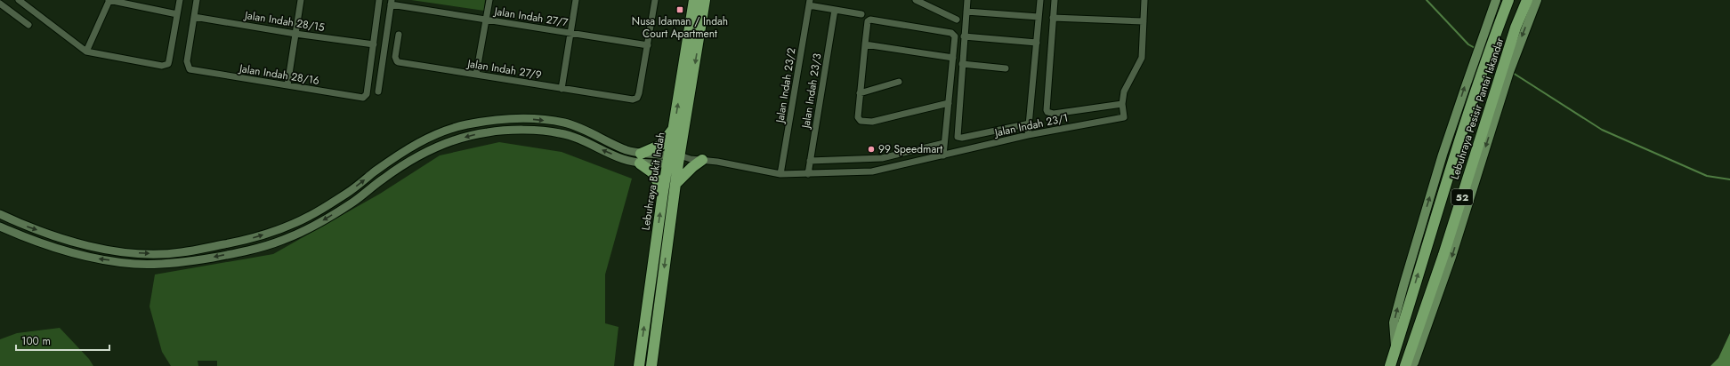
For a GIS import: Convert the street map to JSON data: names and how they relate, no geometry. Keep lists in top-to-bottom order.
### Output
{
  "streets": {
    "highway": ["Lebuhraya Pesisir Pantai Iskandar", "Lebuhraya Bukit Indah", "52"],
    "street": [
      "Jalan Indah 27/7",
      "Jalan Indah 28/15",
      "Jalan Indah 27/9",
      "Jalan Indah 28/16",
      "Jalan Indah 23/2",
      "Jalan Indah 23/3",
      "Jalan Indah 23/1"
    ]
  },
  "crossings": [
    ["Jalan Indah 27/7", "Jalan Indah 27/9"],
    ["Jalan Indah 28/15", "Jalan Indah 28/16"],
    ["Jalan Indah 23/2", "Jalan Indah 23/1"],
    ["Jalan Indah 23/3", "Jalan Indah 23/1"],
    ["Jalan Indah 23/1", "Lebuhraya Bukit Indah"]
  ],
  "places": {
    "transit": ["Nusa Idaman / Indah Court Apartment"],
    "other": ["99 Speedmart"]
  },
  "scale_bar": "100 m"
}
